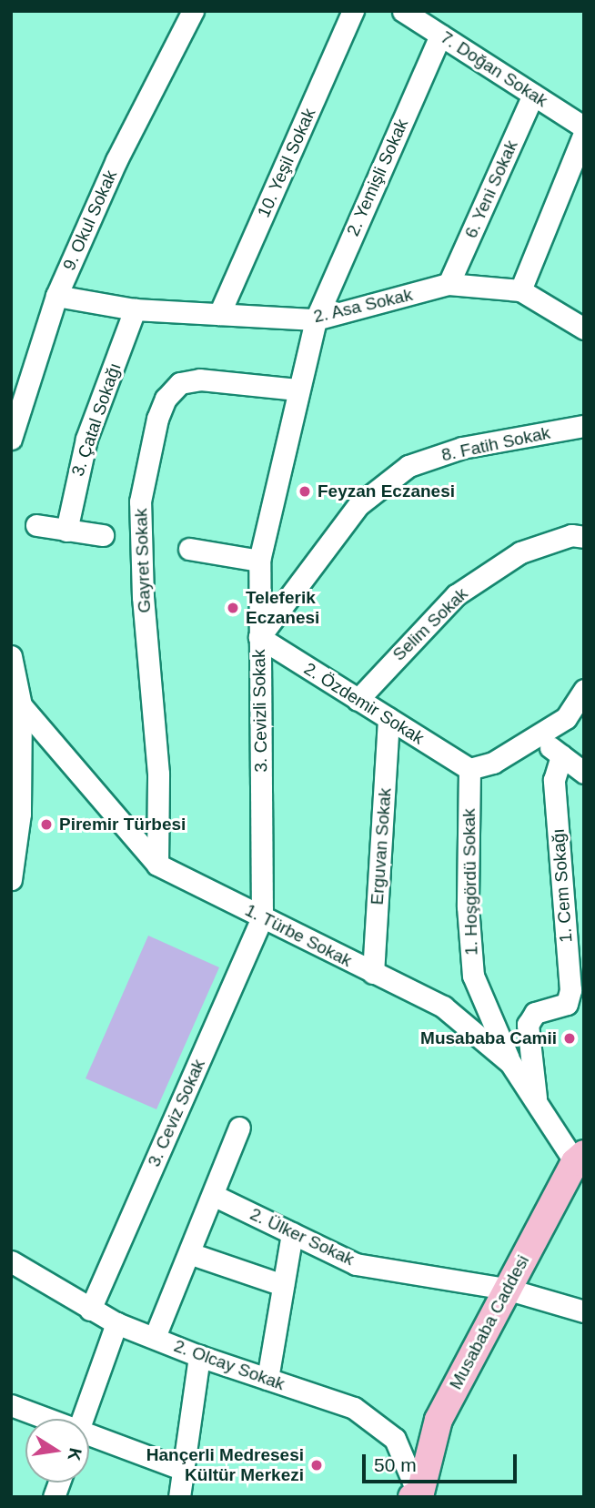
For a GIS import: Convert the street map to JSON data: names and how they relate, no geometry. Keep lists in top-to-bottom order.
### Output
{
  "streets": {
    "main road": ["Musababa Caddesi"],
    "street": [
      "7. Doğan Sokak",
      "10. Yeşil Sokak",
      "2. Yemişli Sokak",
      "6. Yeni Sokak",
      "9. Okul Sokak",
      "2. Asa Sokak",
      "3. Çatal Sokağı",
      "8. Fatih Sokak",
      "Gayret Sokak",
      "Selim Sokak",
      "2. Özdemir Sokak",
      "3. Cevizli Sokak",
      "Erguvan Sokak",
      "1. Hoşgördü Sokak",
      "1. Cem Sokağı",
      "1. Türbe Sokak",
      "3. Ceviz Sokak",
      "2. Ülker Sokak",
      "2. Olcay Sokak"
    ]
  },
  "crossings": [
    ["7. Doğan Sokak", "2. Yemişli Sokak"],
    ["7. Doğan Sokak", "6. Yeni Sokak"],
    ["10. Yeşil Sokak", "2. Asa Sokak"],
    ["2. Yemişli Sokak", "2. Asa Sokak"],
    ["2. Yemişli Sokak", "3. Cevizli Sokak"],
    ["6. Yeni Sokak", "2. Asa Sokak"],
    ["9. Okul Sokak", "2. Asa Sokak"],
    ["2. Asa Sokak", "3. Çatal Sokağı"],
    ["2. Asa Sokak", "3. Cevizli Sokak"],
    ["8. Fatih Sokak", "2. Özdemir Sokak"],
    ["8. Fatih Sokak", "3. Cevizli Sokak"],
    ["Gayret Sokak", "3. Cevizli Sokak"],
    ["Gayret Sokak", "1. Türbe Sokak"],
    ["Selim Sokak", "2. Özdemir Sokak"],
    ["2. Özdemir Sokak", "3. Cevizli Sokak"],
    ["2. Özdemir Sokak", "Erguvan Sokak"],
    ["2. Özdemir Sokak", "1. Hoşgördü Sokak"],
    ["3. Cevizli Sokak", "1. Türbe Sokak"],
    ["3. Cevizli Sokak", "3. Ceviz Sokak"],
    ["Erguvan Sokak", "1. Türbe Sokak"],
    ["1. Hoşgördü Sokak", "1. Türbe Sokak"],
    ["1. Cem Sokağı", "1. Türbe Sokak"],
    ["1. Türbe Sokak", "3. Ceviz Sokak"],
    ["1. Türbe Sokak", "Musababa Caddesi"],
    ["3. Ceviz Sokak", "2. Olcay Sokak"],
    ["2. Ülker Sokak", "Musababa Caddesi"],
    ["Musababa Caddesi", "2. Olcay Sokak"]
  ],
  "places": [
    "Feyzan Eczanesi",
    "Teleferik Eczanesi",
    "Piremir Türbesi",
    "Musababa Camii",
    "Hançerli Medresesi Kültür Merkezi"
  ],
  "scale_bar": "50 m",
  "north": "right"
}
